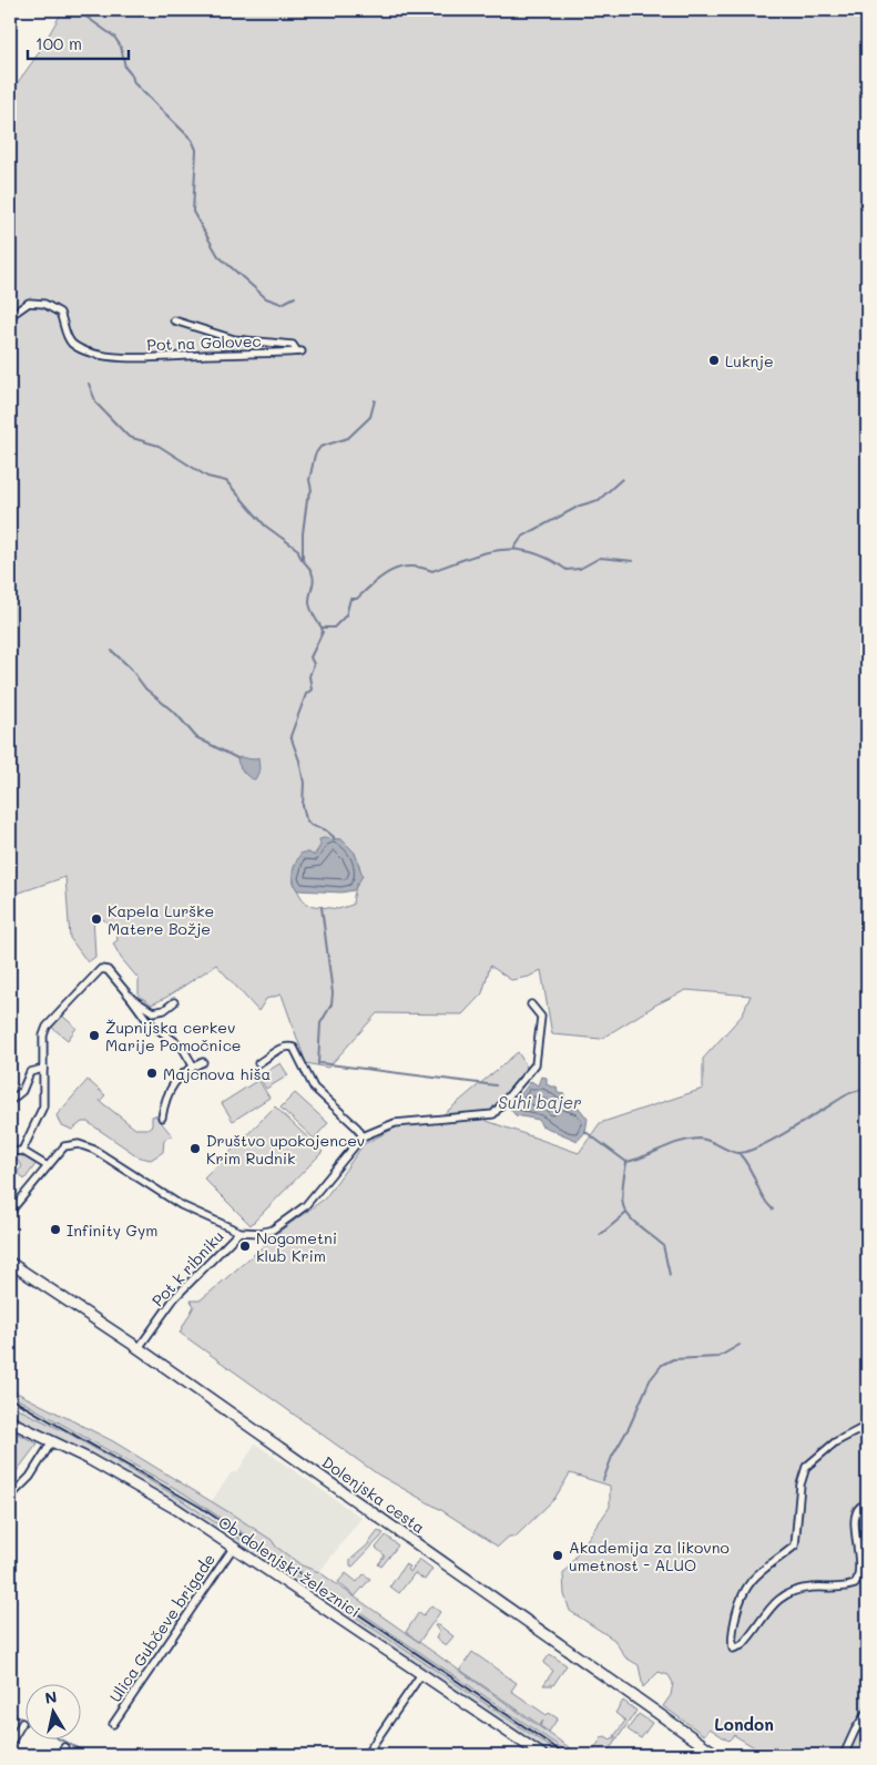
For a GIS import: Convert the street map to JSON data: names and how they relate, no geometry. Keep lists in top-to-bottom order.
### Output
{
  "streets": {
    "main road": ["Dolenjska cesta", "Ob dolenjski železnici"],
    "street": ["Pot na Golovec", "Pot k ribniku", "Ulica Gubčeve brigade"]
  },
  "crossings": [
    ["Pot k ribniku", "Dolenjska cesta"],
    ["Ob dolenjski železnici", "Ulica Gubčeve brigade"]
  ],
  "districts": ["London"],
  "water": ["Suhi bajer"],
  "places": [
    "Luknje",
    "Kapela Lurške Matere Božje",
    "Župnijska cerkev Marije Pomočnice",
    "Majcnova hiša",
    "Društvo upokojencev Krim Rudnik",
    "Infinity Gym",
    "Nogometni klub Krim",
    "Akademija za likovno umetnost - ALUO"
  ],
  "scale_bar": "100 m",
  "north": "top"
}
